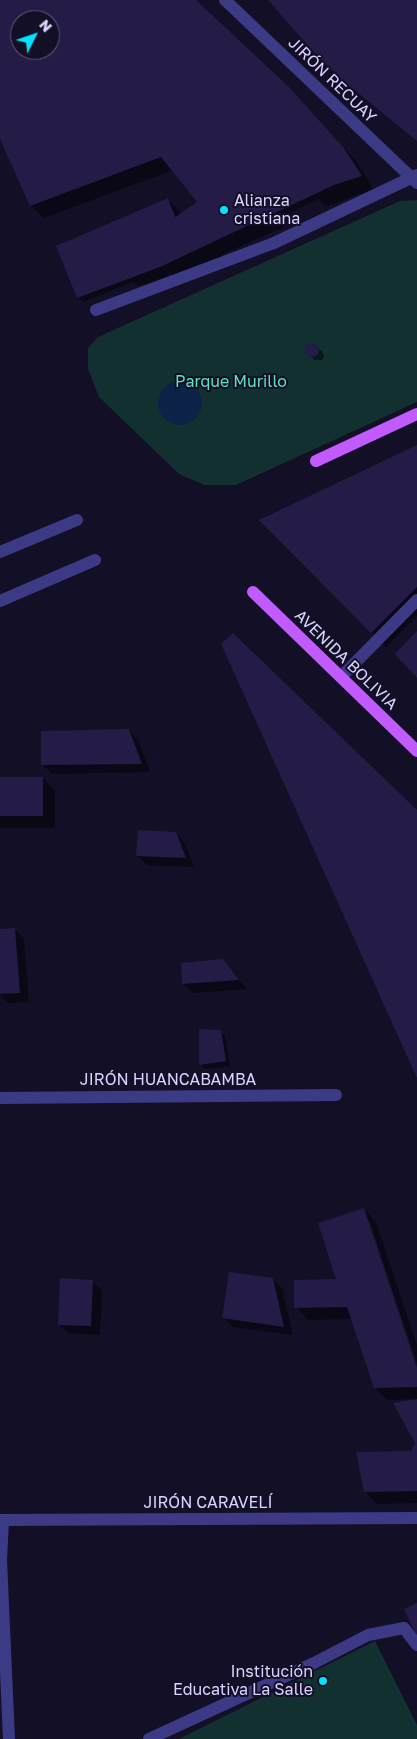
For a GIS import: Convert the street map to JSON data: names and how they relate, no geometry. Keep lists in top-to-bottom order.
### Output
{
  "streets": {
    "main road": ["AVENIDA BOLIVIA"],
    "street": ["JIRÓN RECUAY", "JIRÓN HUANCABAMBA", "JIRÓN CARAVELÍ"]
  },
  "parks": ["Parque Murillo"],
  "places": ["Alianza cristiana", "Institución Educativa La Salle"],
  "north": "top right"
}
